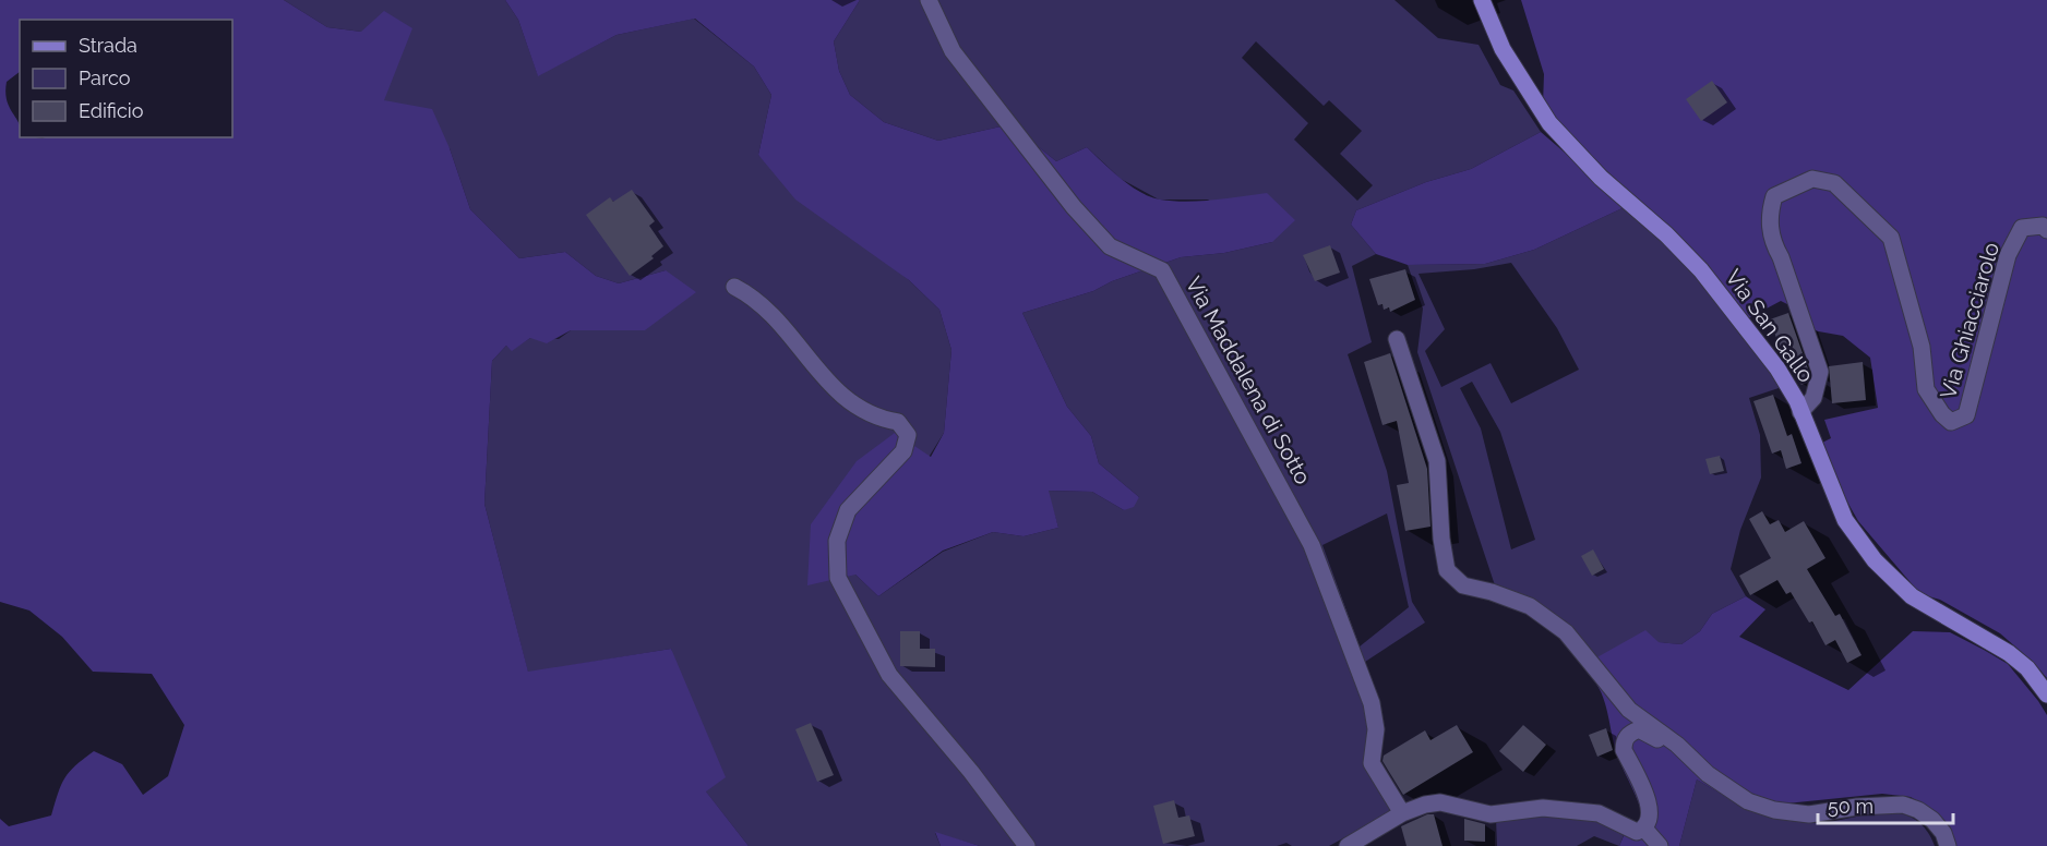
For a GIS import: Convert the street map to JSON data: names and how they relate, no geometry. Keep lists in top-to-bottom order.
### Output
{
  "streets": {
    "street": ["Via Ghiacciarolo", "Via San Gallo", "Via Maddalena di Sotto"]
  },
  "crossings": [
    ["Via Ghiacciarolo", "Via San Gallo"]
  ],
  "legend": ["Strada", "Parco", "Edificio"],
  "scale_bar": "50 m"
}
